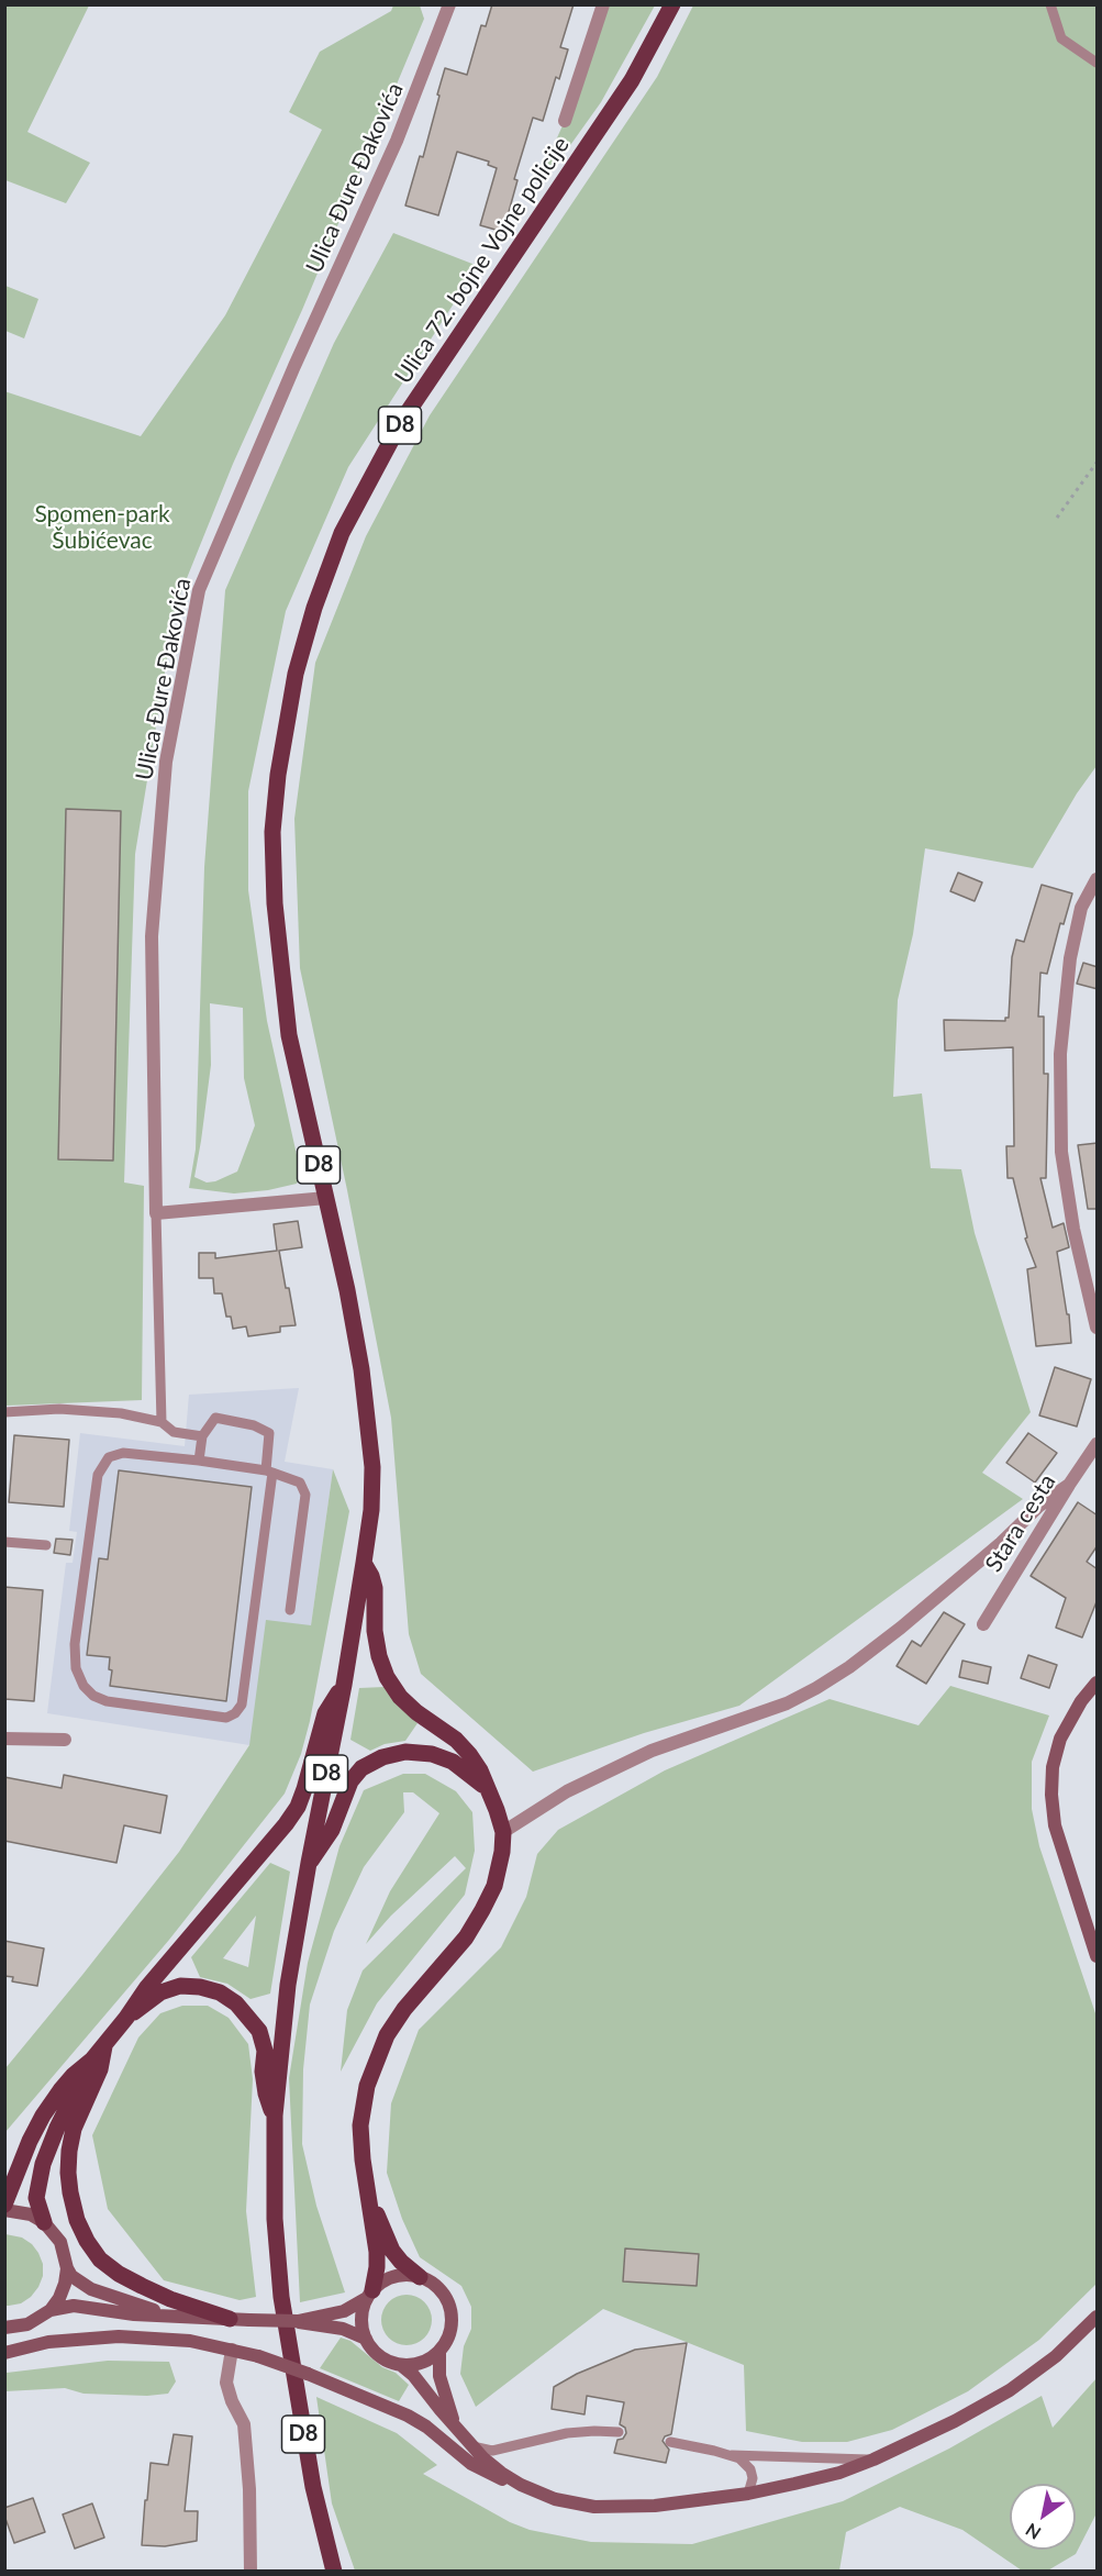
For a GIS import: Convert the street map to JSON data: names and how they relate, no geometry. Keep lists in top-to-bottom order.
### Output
{
  "streets": {
    "main road": ["Ulica 72. bojne Vojne policije", "D8"],
    "street": ["Ulica Đure Đakovića", "Stara cesta"]
  },
  "parks": ["Spomen-park Šubićevac"],
  "north": "bottom left"
}
